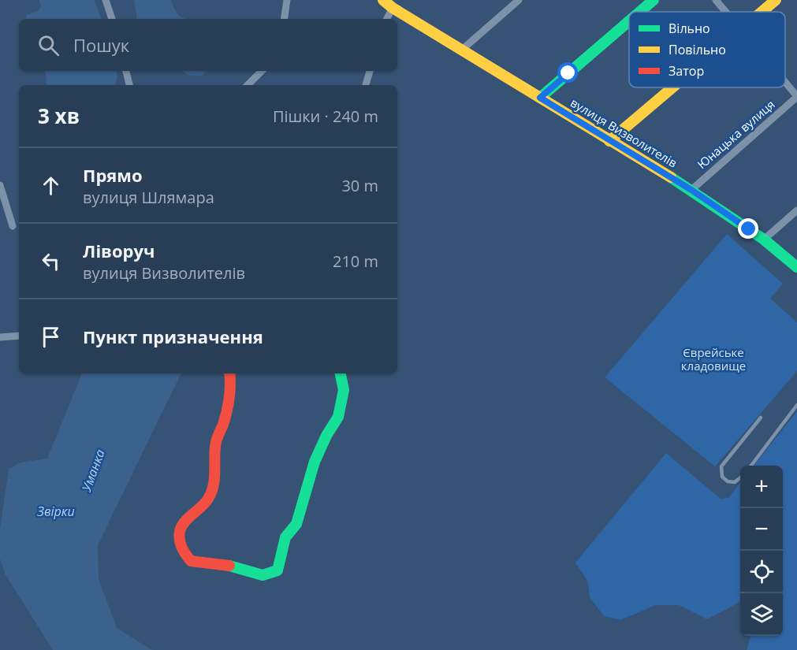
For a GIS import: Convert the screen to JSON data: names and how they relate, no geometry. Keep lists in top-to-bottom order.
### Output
{
  "streets": {
    "street": ["вулиця Визволителів", "Юнацька вулиця"]
  },
  "crossings": [
    ["вулиця Визволителів", "Юнацька вулиця"]
  ],
  "water": ["Уманка", "Звірки"],
  "parks": ["Єврейське кладовище"],
  "legend": ["Вільно", "Повільно", "Затор"],
  "page": {
    "search": "Пошук",
    "heading": ["3 хв", "Пішки · 240 m"],
    "list": [
      ["Прямо", "вулиця Шлямара", "30 m"],
      ["Ліворуч", "вулиця Визволителів", "210 m"],
      "Пункт призначення"
    ],
    "map_buttons": ["+", "−"]
  }
}
